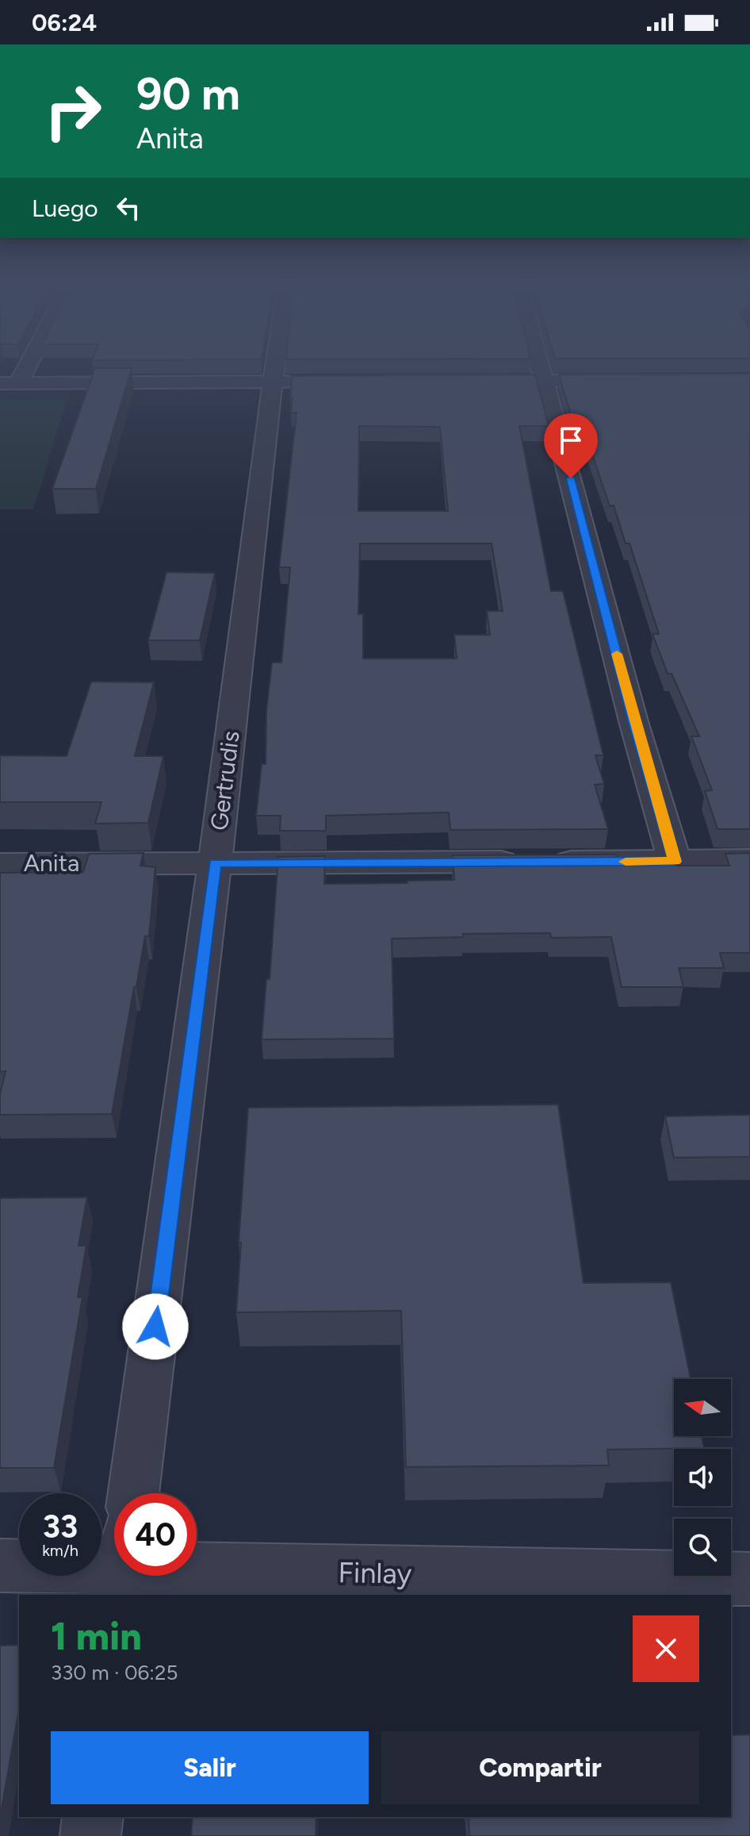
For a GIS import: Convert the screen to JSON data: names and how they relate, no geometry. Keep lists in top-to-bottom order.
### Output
{
  "streets": {
    "street": ["Gertrudis", "Anita", "Finlay"]
  },
  "crossings": [
    ["Gertrudis", "Anita"]
  ],
  "north": "left",
  "page": {
    "status": "06:24",
    "turn": ["90 m", "Anita"],
    "then": "Luego",
    "speed": "33 km/h",
    "limit": "40",
    "heading": ["1 min", "330 m · 06:25"],
    "buttons": ["Salir", "Compartir"]
  }
}
